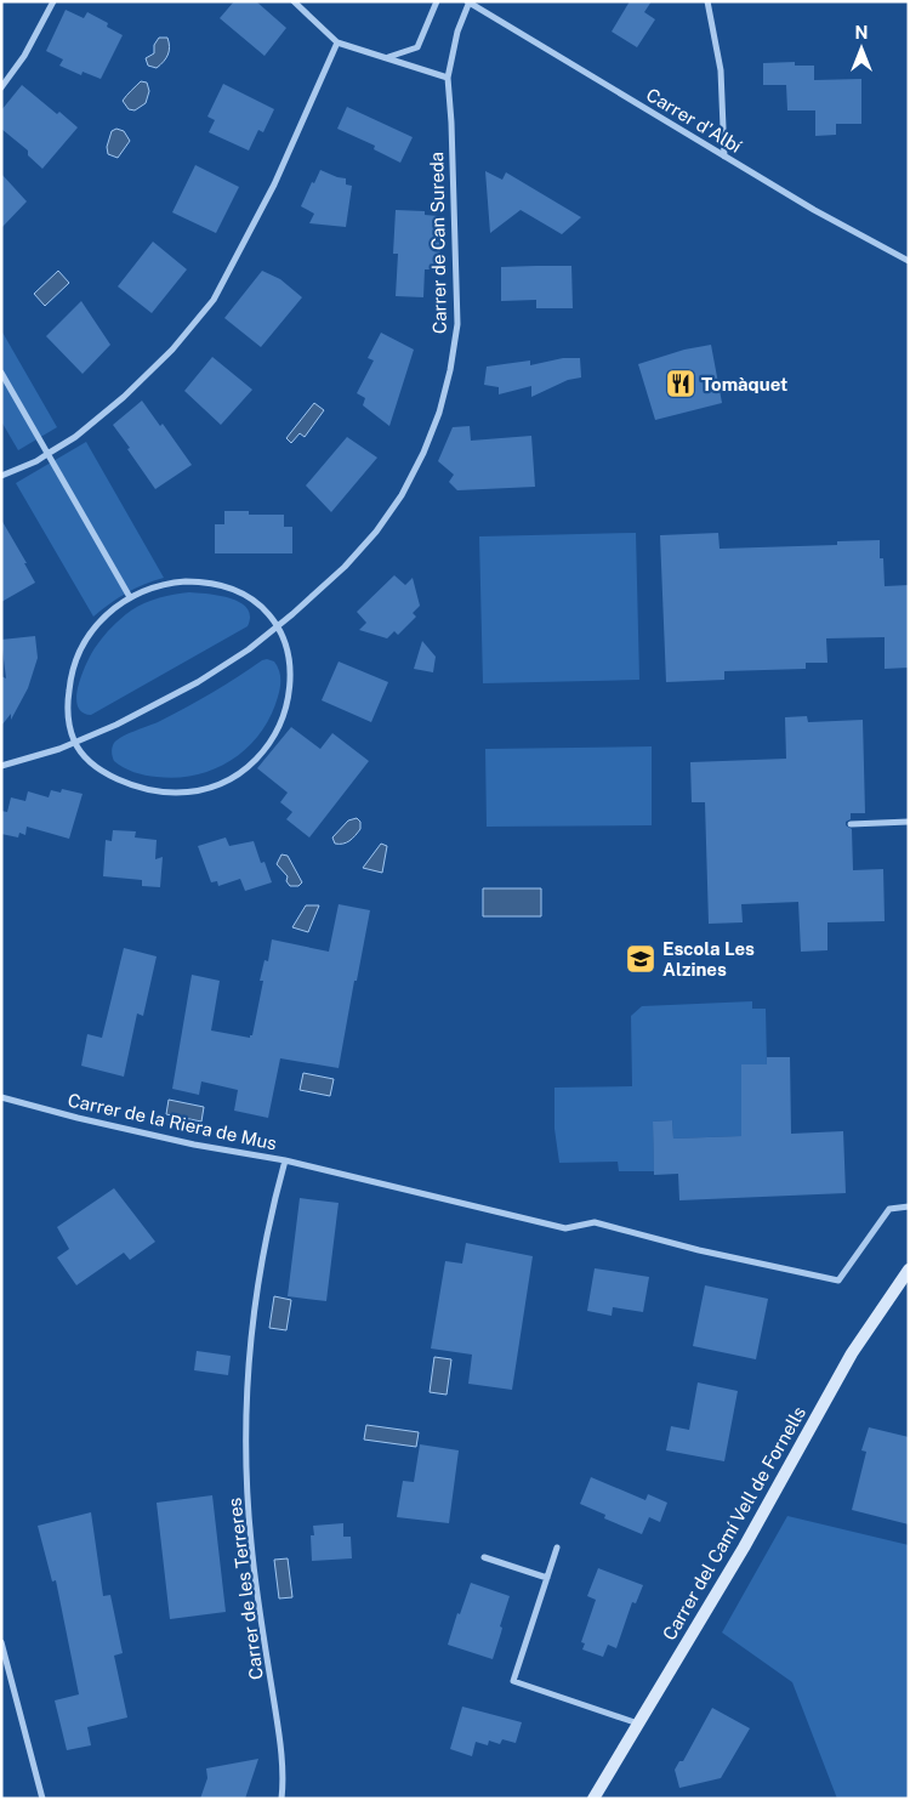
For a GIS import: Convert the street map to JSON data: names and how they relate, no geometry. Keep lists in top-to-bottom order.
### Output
{
  "streets": {
    "street": [
      "Carrer d'Albí",
      "Carrer de Can Sureda",
      "Carrer de la Riera de Mus",
      "Carrer del Camí Vell de Fornells",
      "Carrer de les Terreres"
    ]
  },
  "crossings": [
    ["Carrer d'Albí", "Carrer de Can Sureda"],
    ["Carrer de la Riera de Mus", "Carrer de les Terreres"]
  ],
  "places": {
    "restaurant": ["Tomàquet"],
    "school or university": ["Escola Les Alzines"]
  },
  "north": "top"
}
